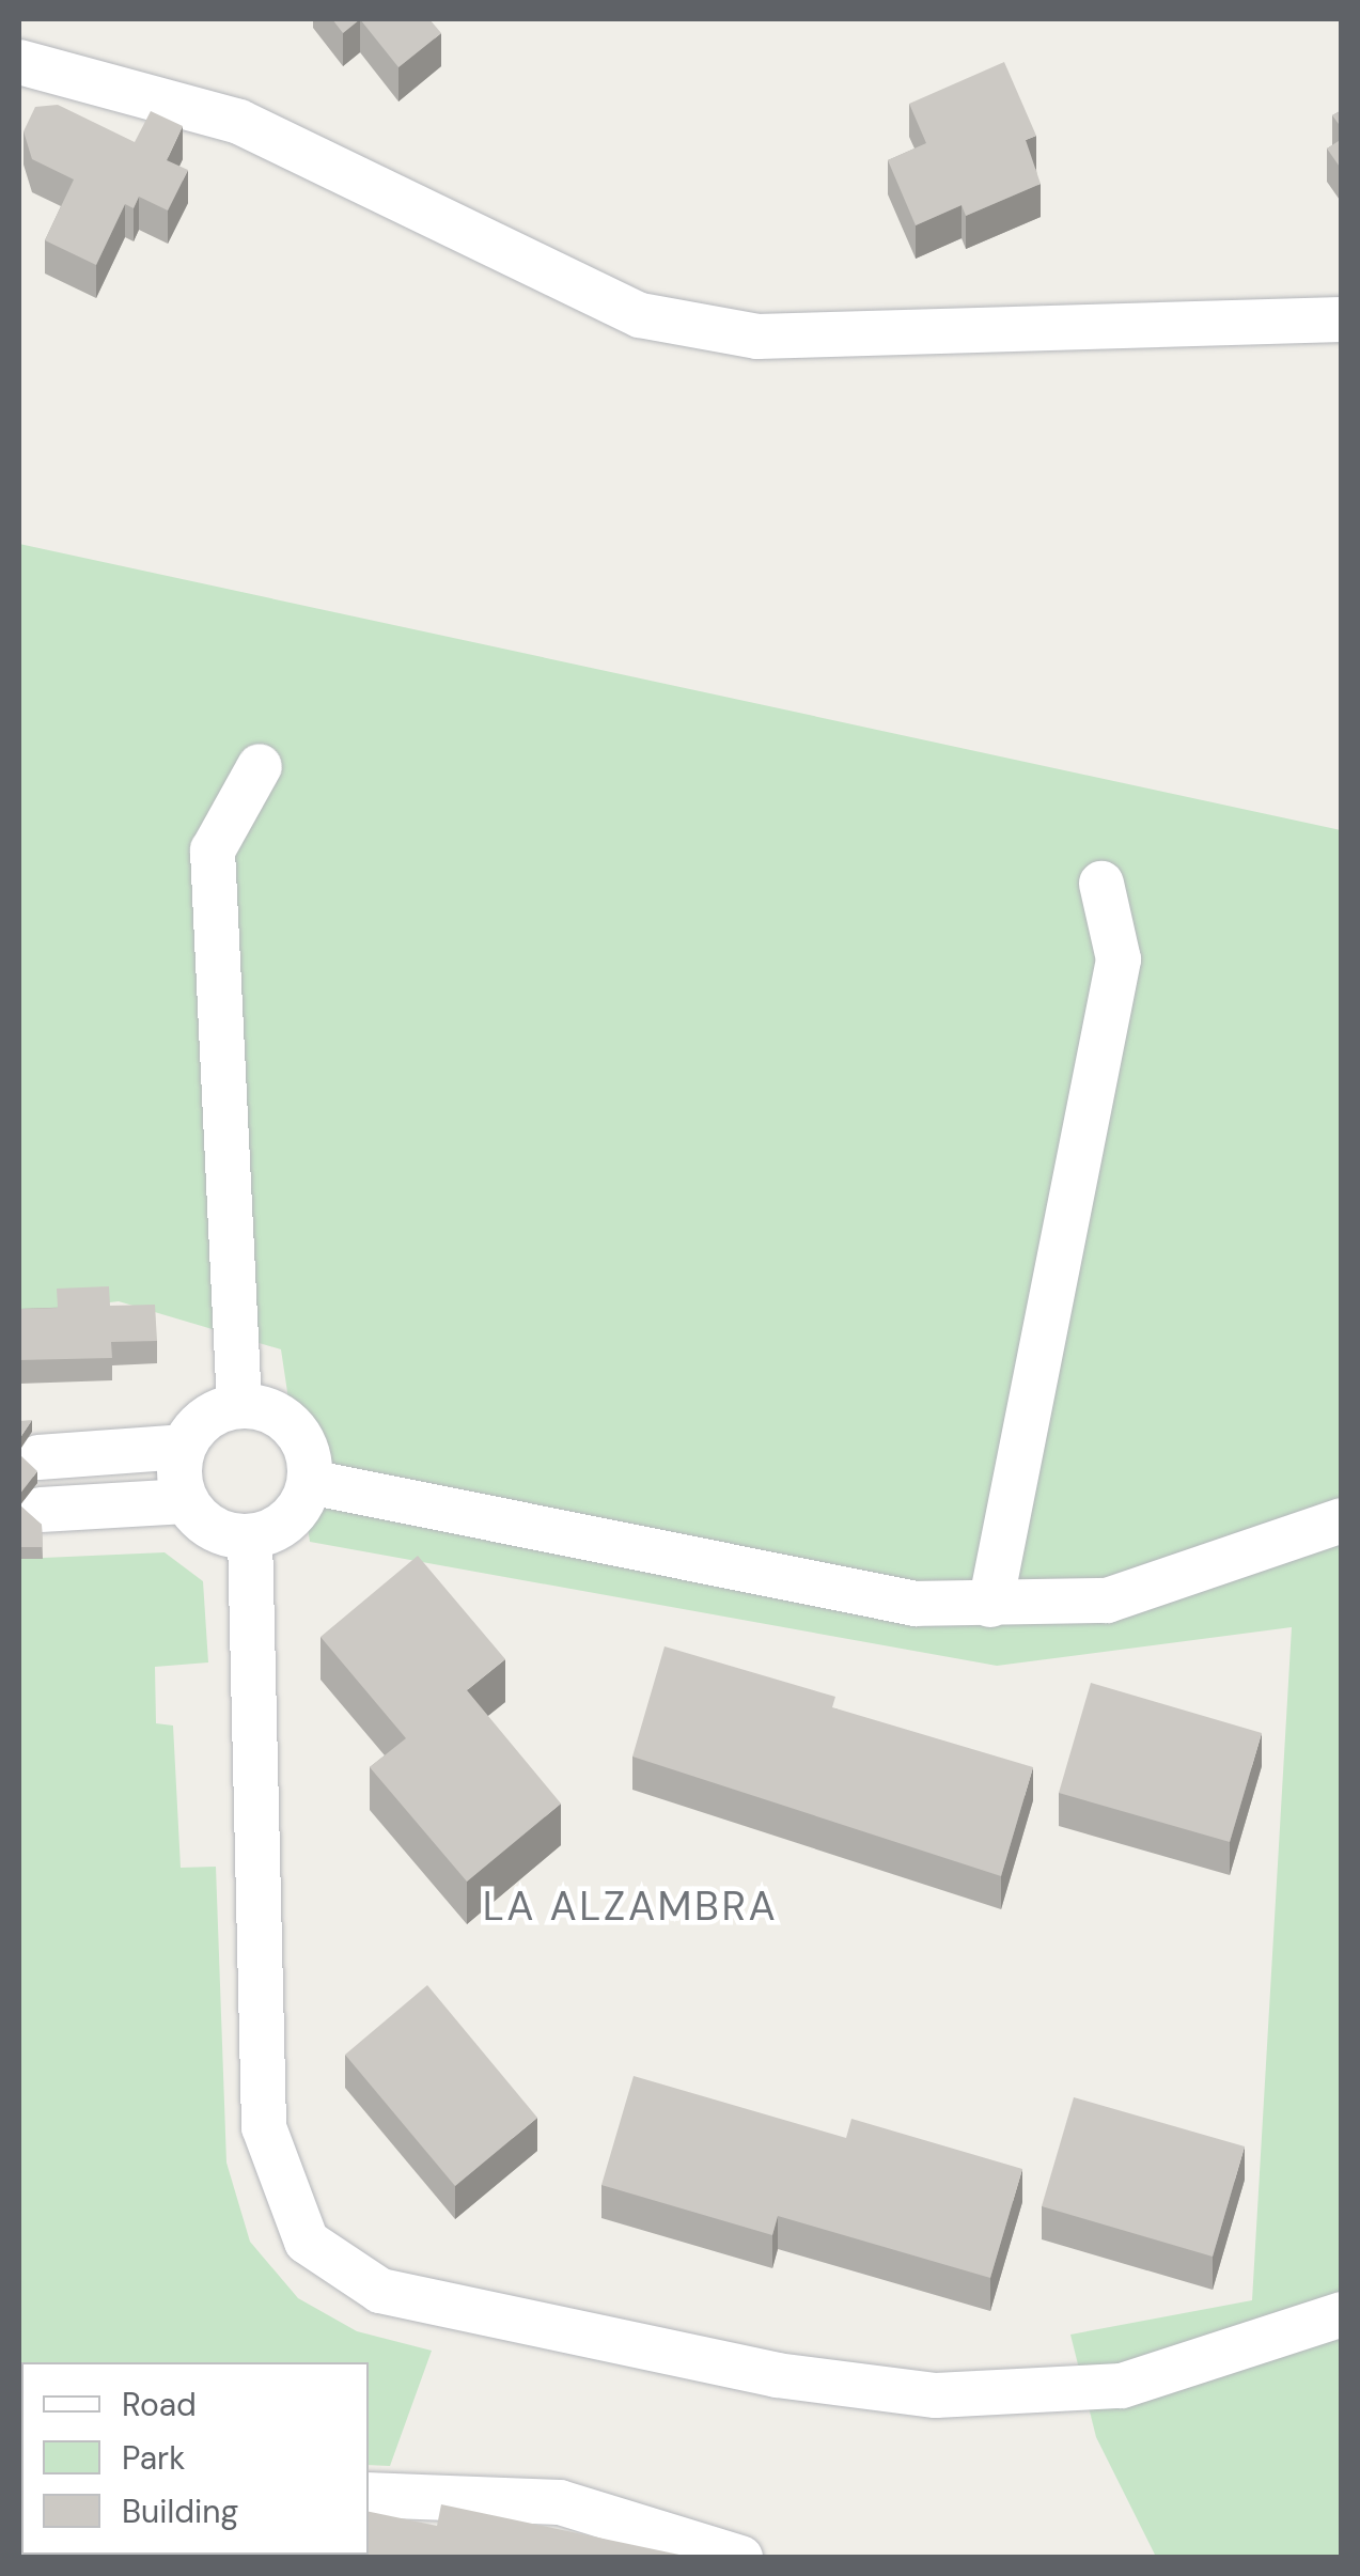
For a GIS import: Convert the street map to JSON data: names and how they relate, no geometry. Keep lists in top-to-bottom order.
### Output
{
  "districts": ["LA ALZAMBRA"],
  "legend": ["Road", "Park", "Building"]
}
